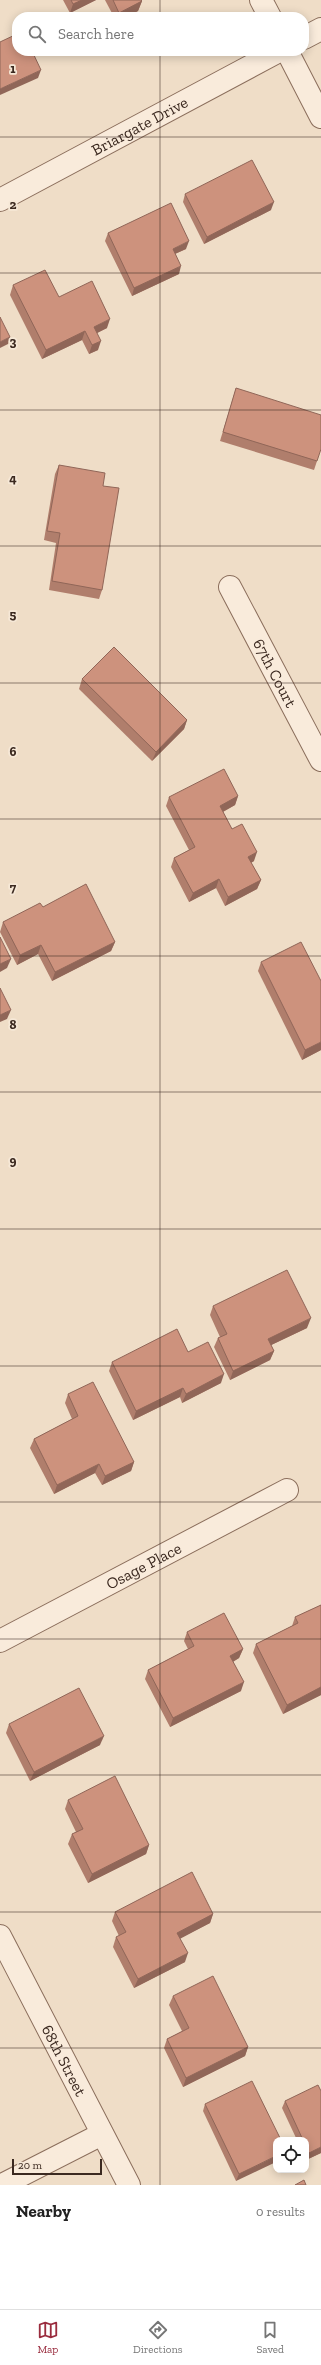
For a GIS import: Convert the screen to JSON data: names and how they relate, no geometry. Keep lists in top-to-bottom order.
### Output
{
  "streets": {
    "street": [
      "Briargate Drive",
      "67th Court",
      "Osage Place",
      "68th Street"
    ]
  },
  "scale_bar": "20 m",
  "page": {
    "search": "Search here",
    "scale": "20 m",
    "heading": ["Nearby", "0 results"],
    "nav": ["Map", "Directions", "Saved"]
  },
  "grid": {
    "rows": [
      "1",
      "2",
      "3",
      "4",
      "5",
      "6",
      "7",
      "8",
      "9"
    ]
  }
}
